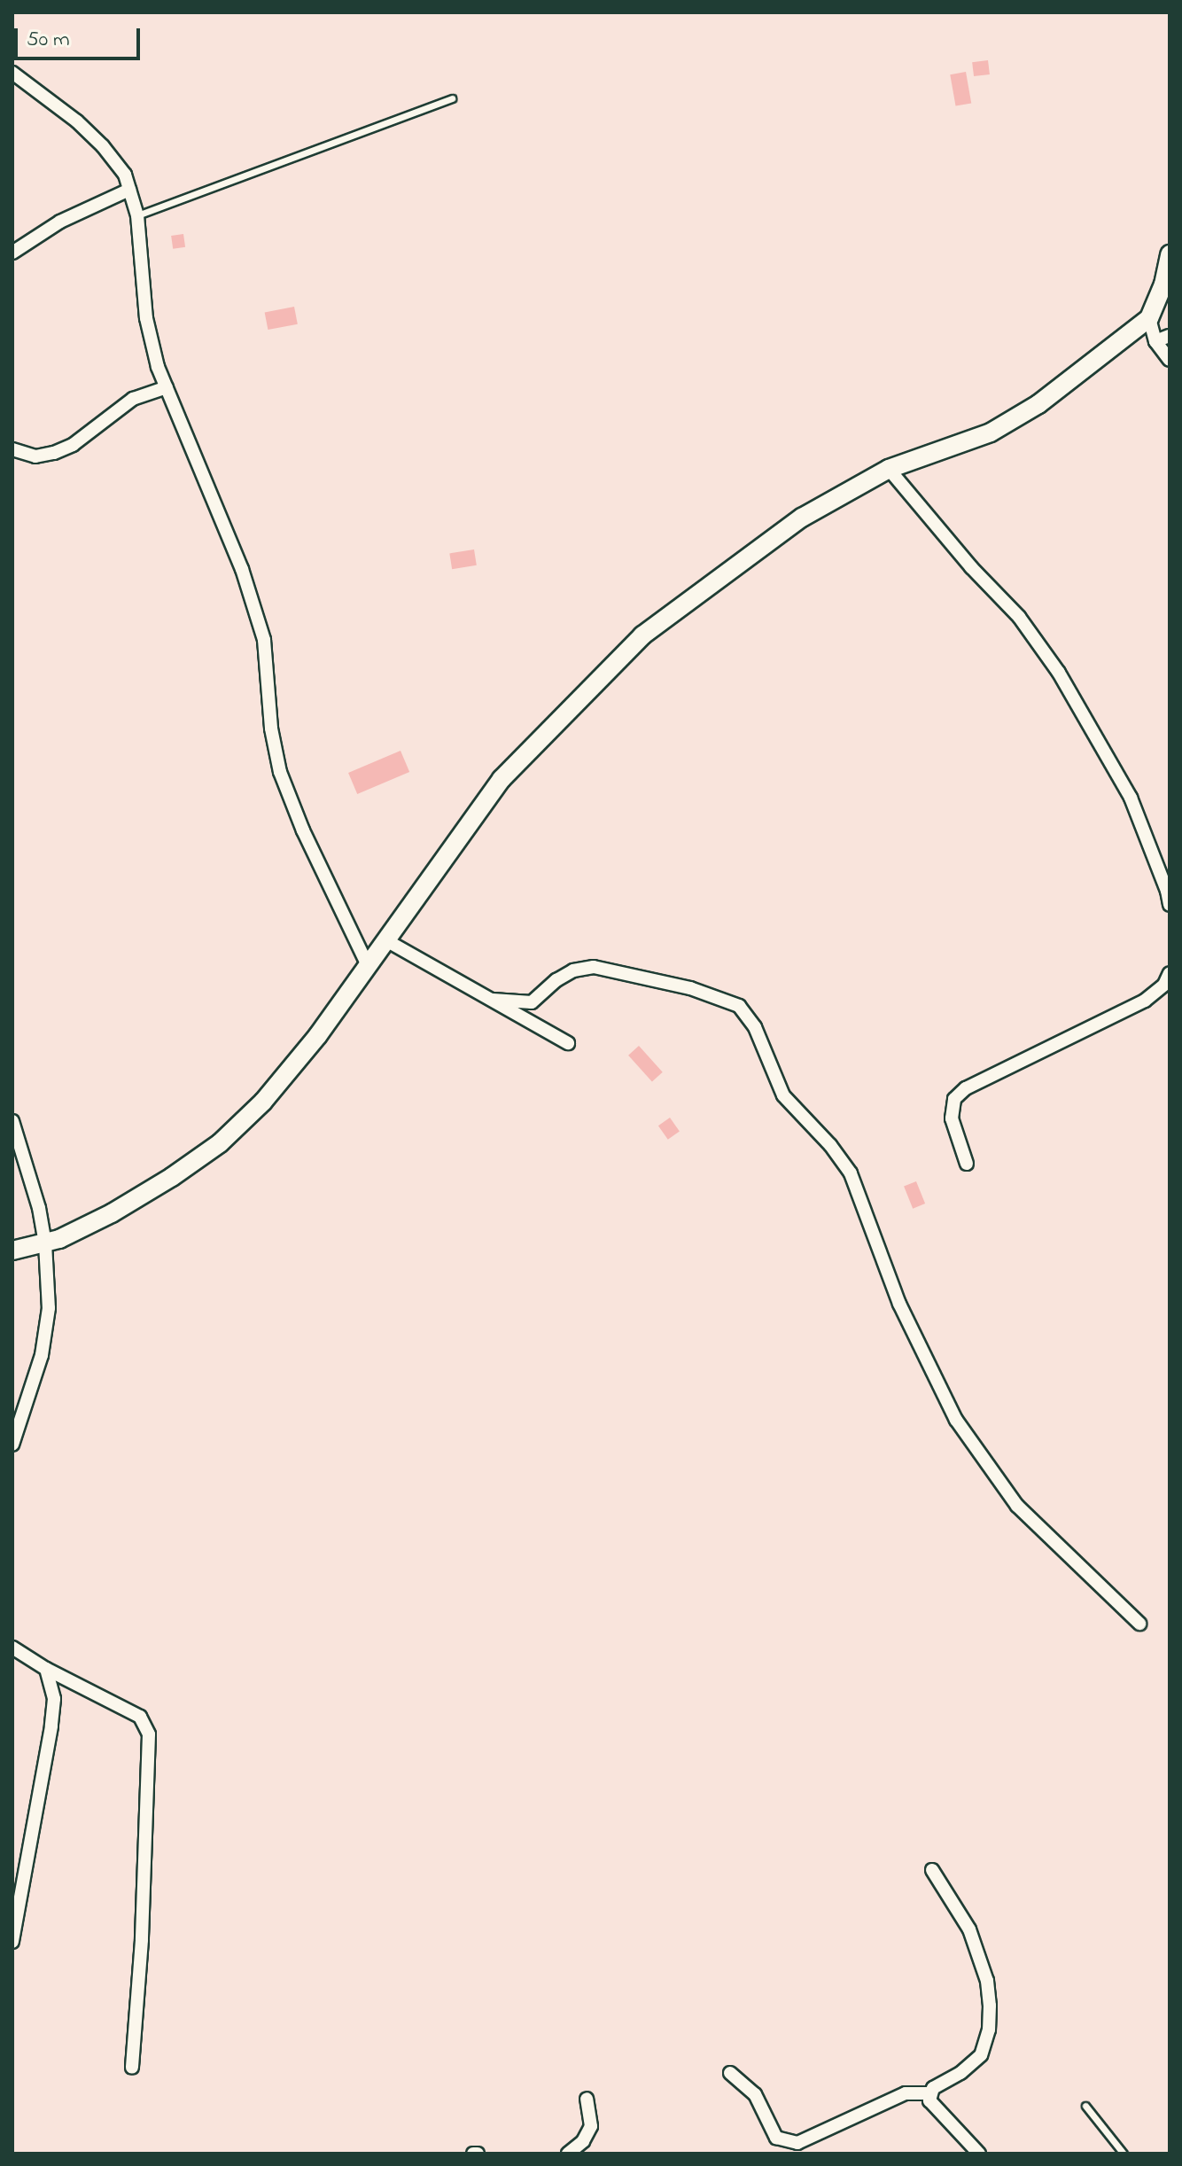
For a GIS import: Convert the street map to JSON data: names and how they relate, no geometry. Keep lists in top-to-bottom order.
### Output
{
  "scale_bar": "50 m"
}
